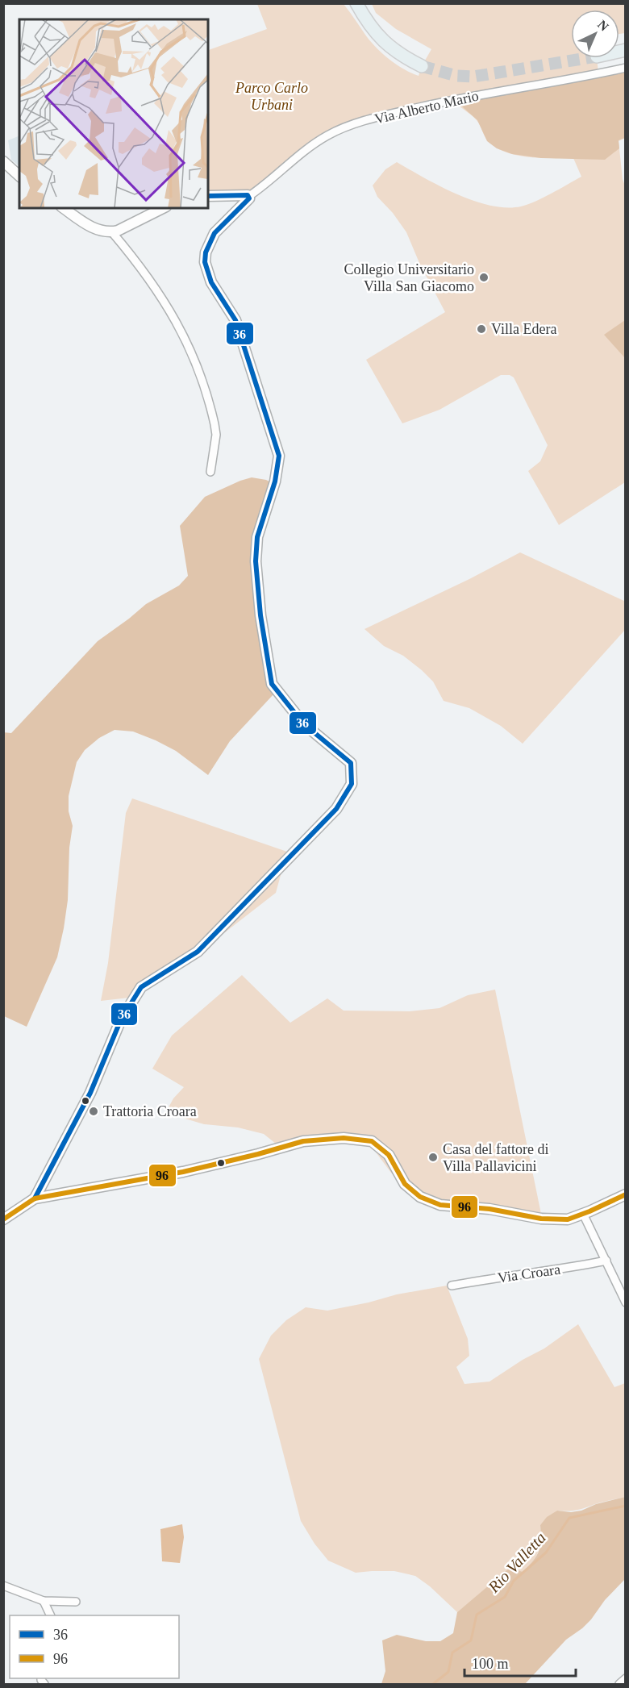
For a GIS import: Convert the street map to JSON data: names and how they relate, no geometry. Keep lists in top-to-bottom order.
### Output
{
  "streets": {
    "street": ["Via Alberto Mario", "Via Croara"]
  },
  "water": ["Rio Valletta"],
  "parks": ["Parco Carlo Urbani"],
  "places": [
    "Collegio Universitario Villa San Giacomo",
    "Villa Edera",
    "Trattoria Croara",
    "Casa del fattore di Villa Pallavicini"
  ],
  "lines": ["transit line 36", "transit line 96"],
  "legend": ["36", "96"],
  "scale_bar": "100 m",
  "north": "top right"
}
